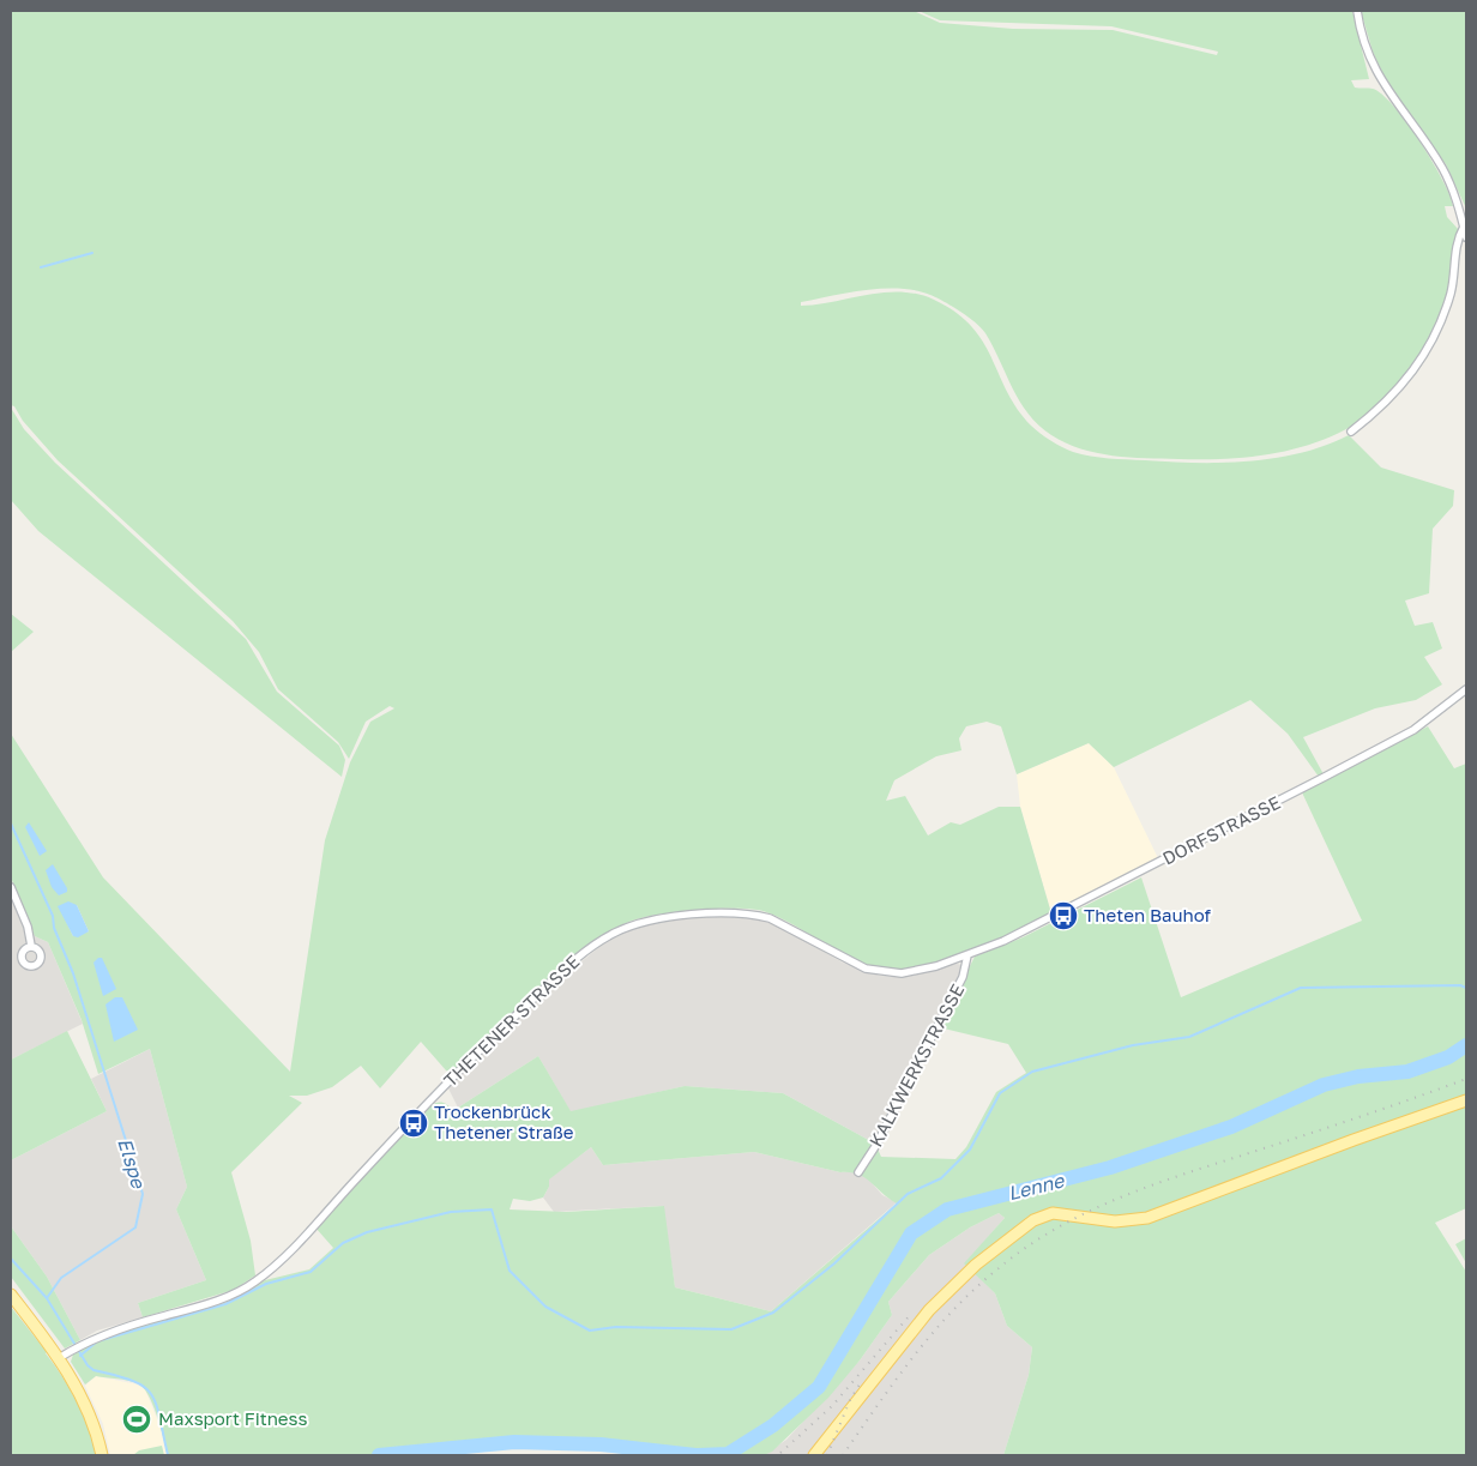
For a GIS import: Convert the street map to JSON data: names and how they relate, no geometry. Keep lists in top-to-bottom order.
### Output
{
  "streets": {
    "street": ["DORFSTRASSE", "THETENER STRASSE", "KALKWERKSTRASSE"]
  },
  "crossings": [
    ["DORFSTRASSE", "THETENER STRASSE"],
    ["DORFSTRASSE", "KALKWERKSTRASSE"],
    ["THETENER STRASSE", "KALKWERKSTRASSE"]
  ],
  "water": ["Elspe", "Lenne"],
  "places": {
    "bus stop": ["Theten Bauhof", "Trockenbrück Thetener Straße"],
    "sports": ["Maxsport Fitness"]
  }
}
